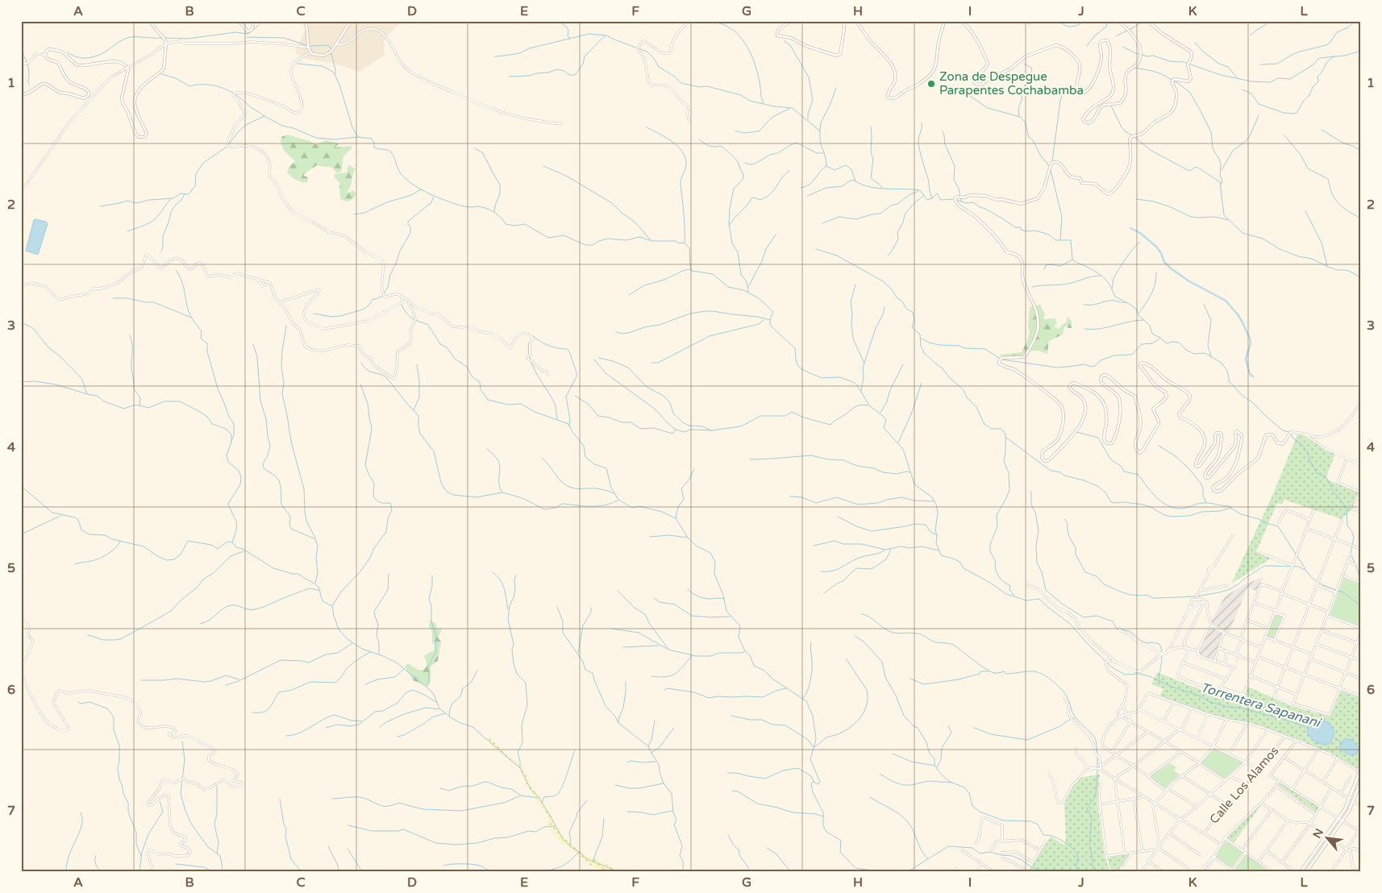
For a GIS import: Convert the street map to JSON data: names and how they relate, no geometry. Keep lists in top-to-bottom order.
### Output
{
  "streets": {
    "street": ["Calle Los Alamos"]
  },
  "water": ["Torrentera Sapanani"],
  "places": ["Zona de Despegue Parapentes Cochabamba"],
  "north": "top left",
  "grid": {
    "columns": [
      "A",
      "B",
      "C",
      "D",
      "E",
      "F",
      "G",
      "H",
      "I",
      "J",
      "K",
      "L"
    ],
    "rows": [
      "1",
      "2",
      "3",
      "4",
      "5",
      "6",
      "7"
    ]
  }
}
